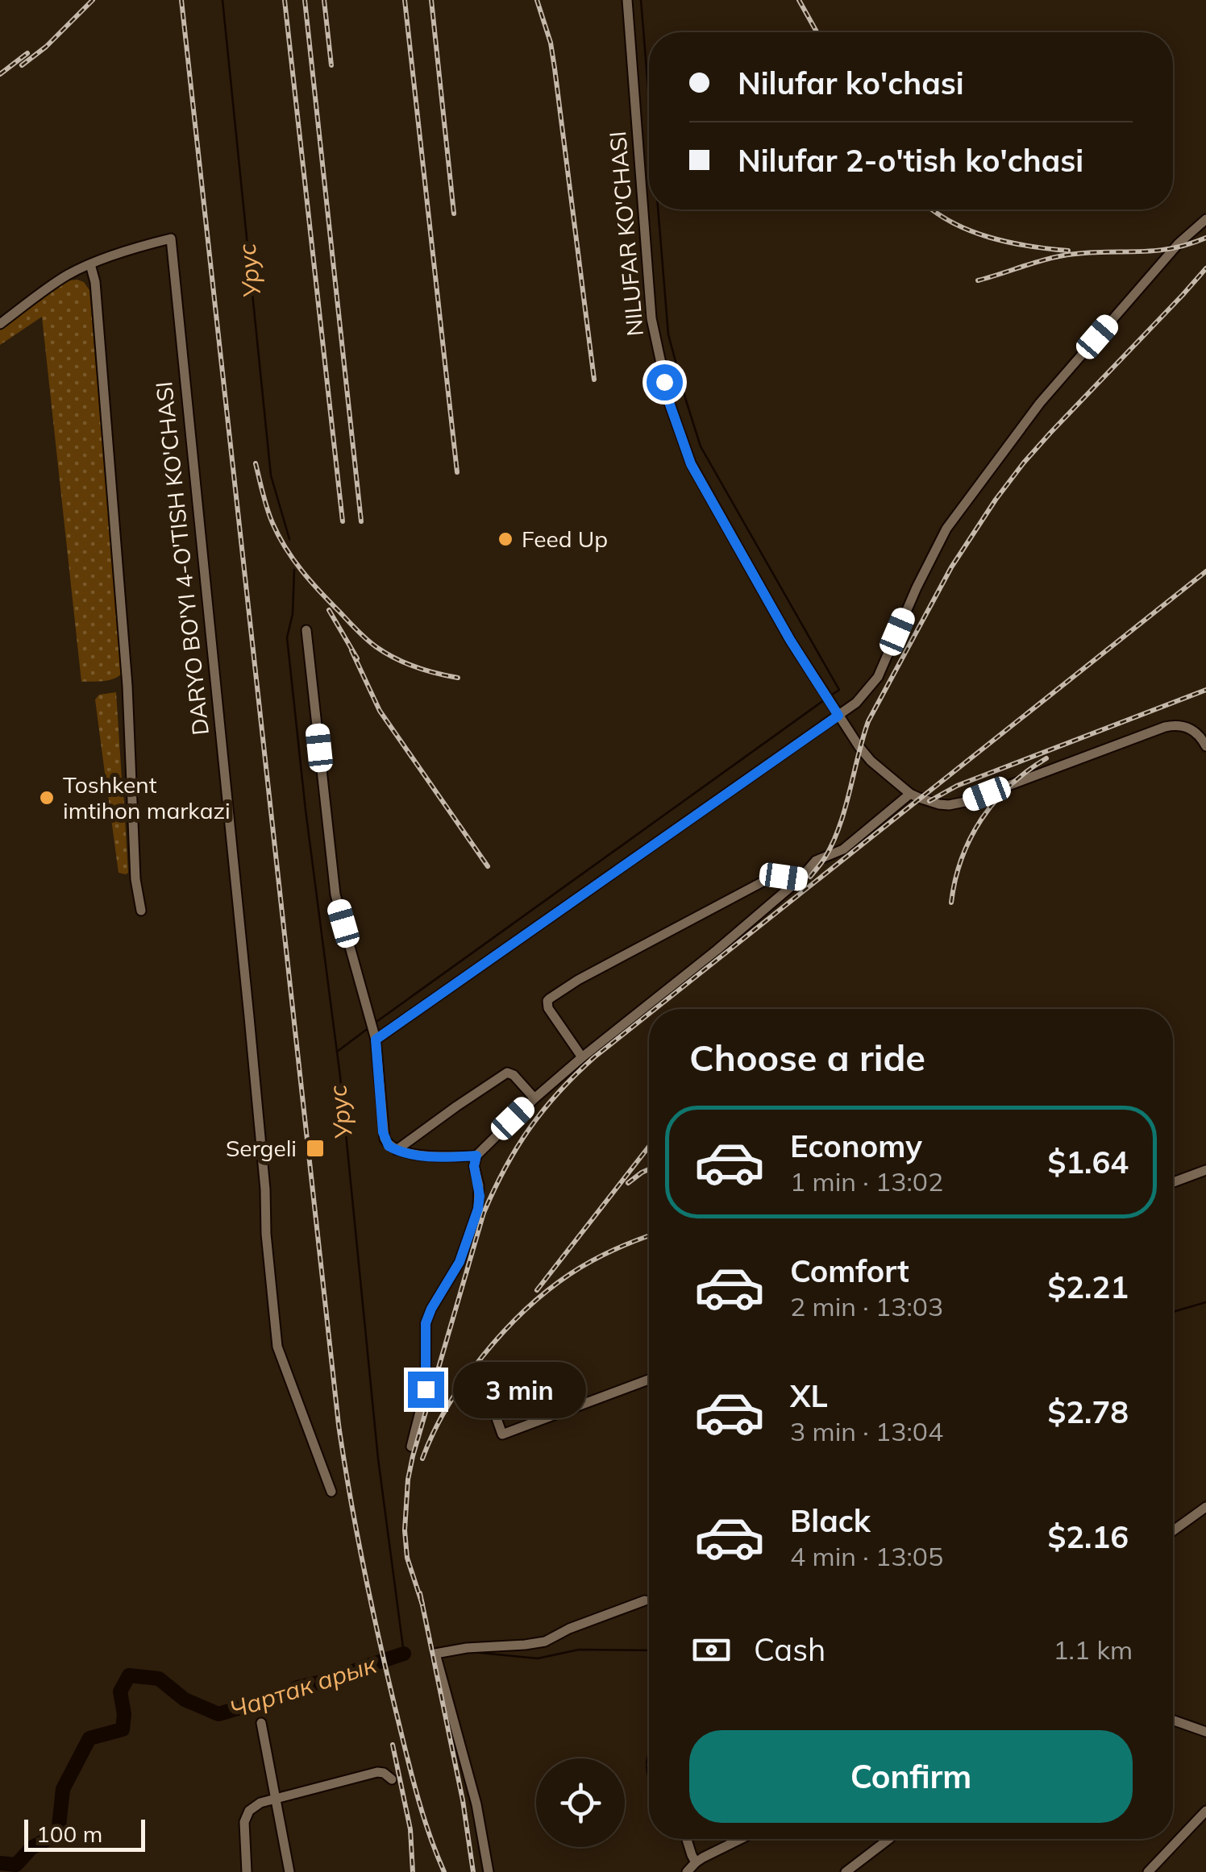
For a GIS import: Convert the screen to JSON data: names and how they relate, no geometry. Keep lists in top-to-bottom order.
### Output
{
  "streets": {
    "street": ["NILUFAR KO'CHASI", "DARYO BO'YI 4-O'TISH KO'CHASI"]
  },
  "water": ["Урус", "Чартак арык"],
  "places": {
    "other": ["Feed Up", "Toshkent imtihon markazi"],
    "transit": ["Sergeli"]
  },
  "scale_bar": "100 m",
  "page": {
    "banner": ["Nilufar ko'chasi", "Nilufar 2-o'tish ko'chasi"],
    "heading": "Choose a ride",
    "list": [
      {
        "name": "Economy",
        "note": "1 min · 13:02",
        "value": "$1.64"
      },
      {
        "name": "Comfort",
        "note": "2 min · 13:03",
        "value": "$2.21"
      },
      {
        "name": "XL",
        "note": "3 min · 13:04",
        "value": "$2.78"
      },
      {
        "name": "Black",
        "note": "4 min · 13:05",
        "value": "$2.16"
      }
    ],
    "bubble": "3 min",
    "pay": ["Cash", "1.1 km"],
    "buttons": "Confirm",
    "scale": "100 m"
  }
}
